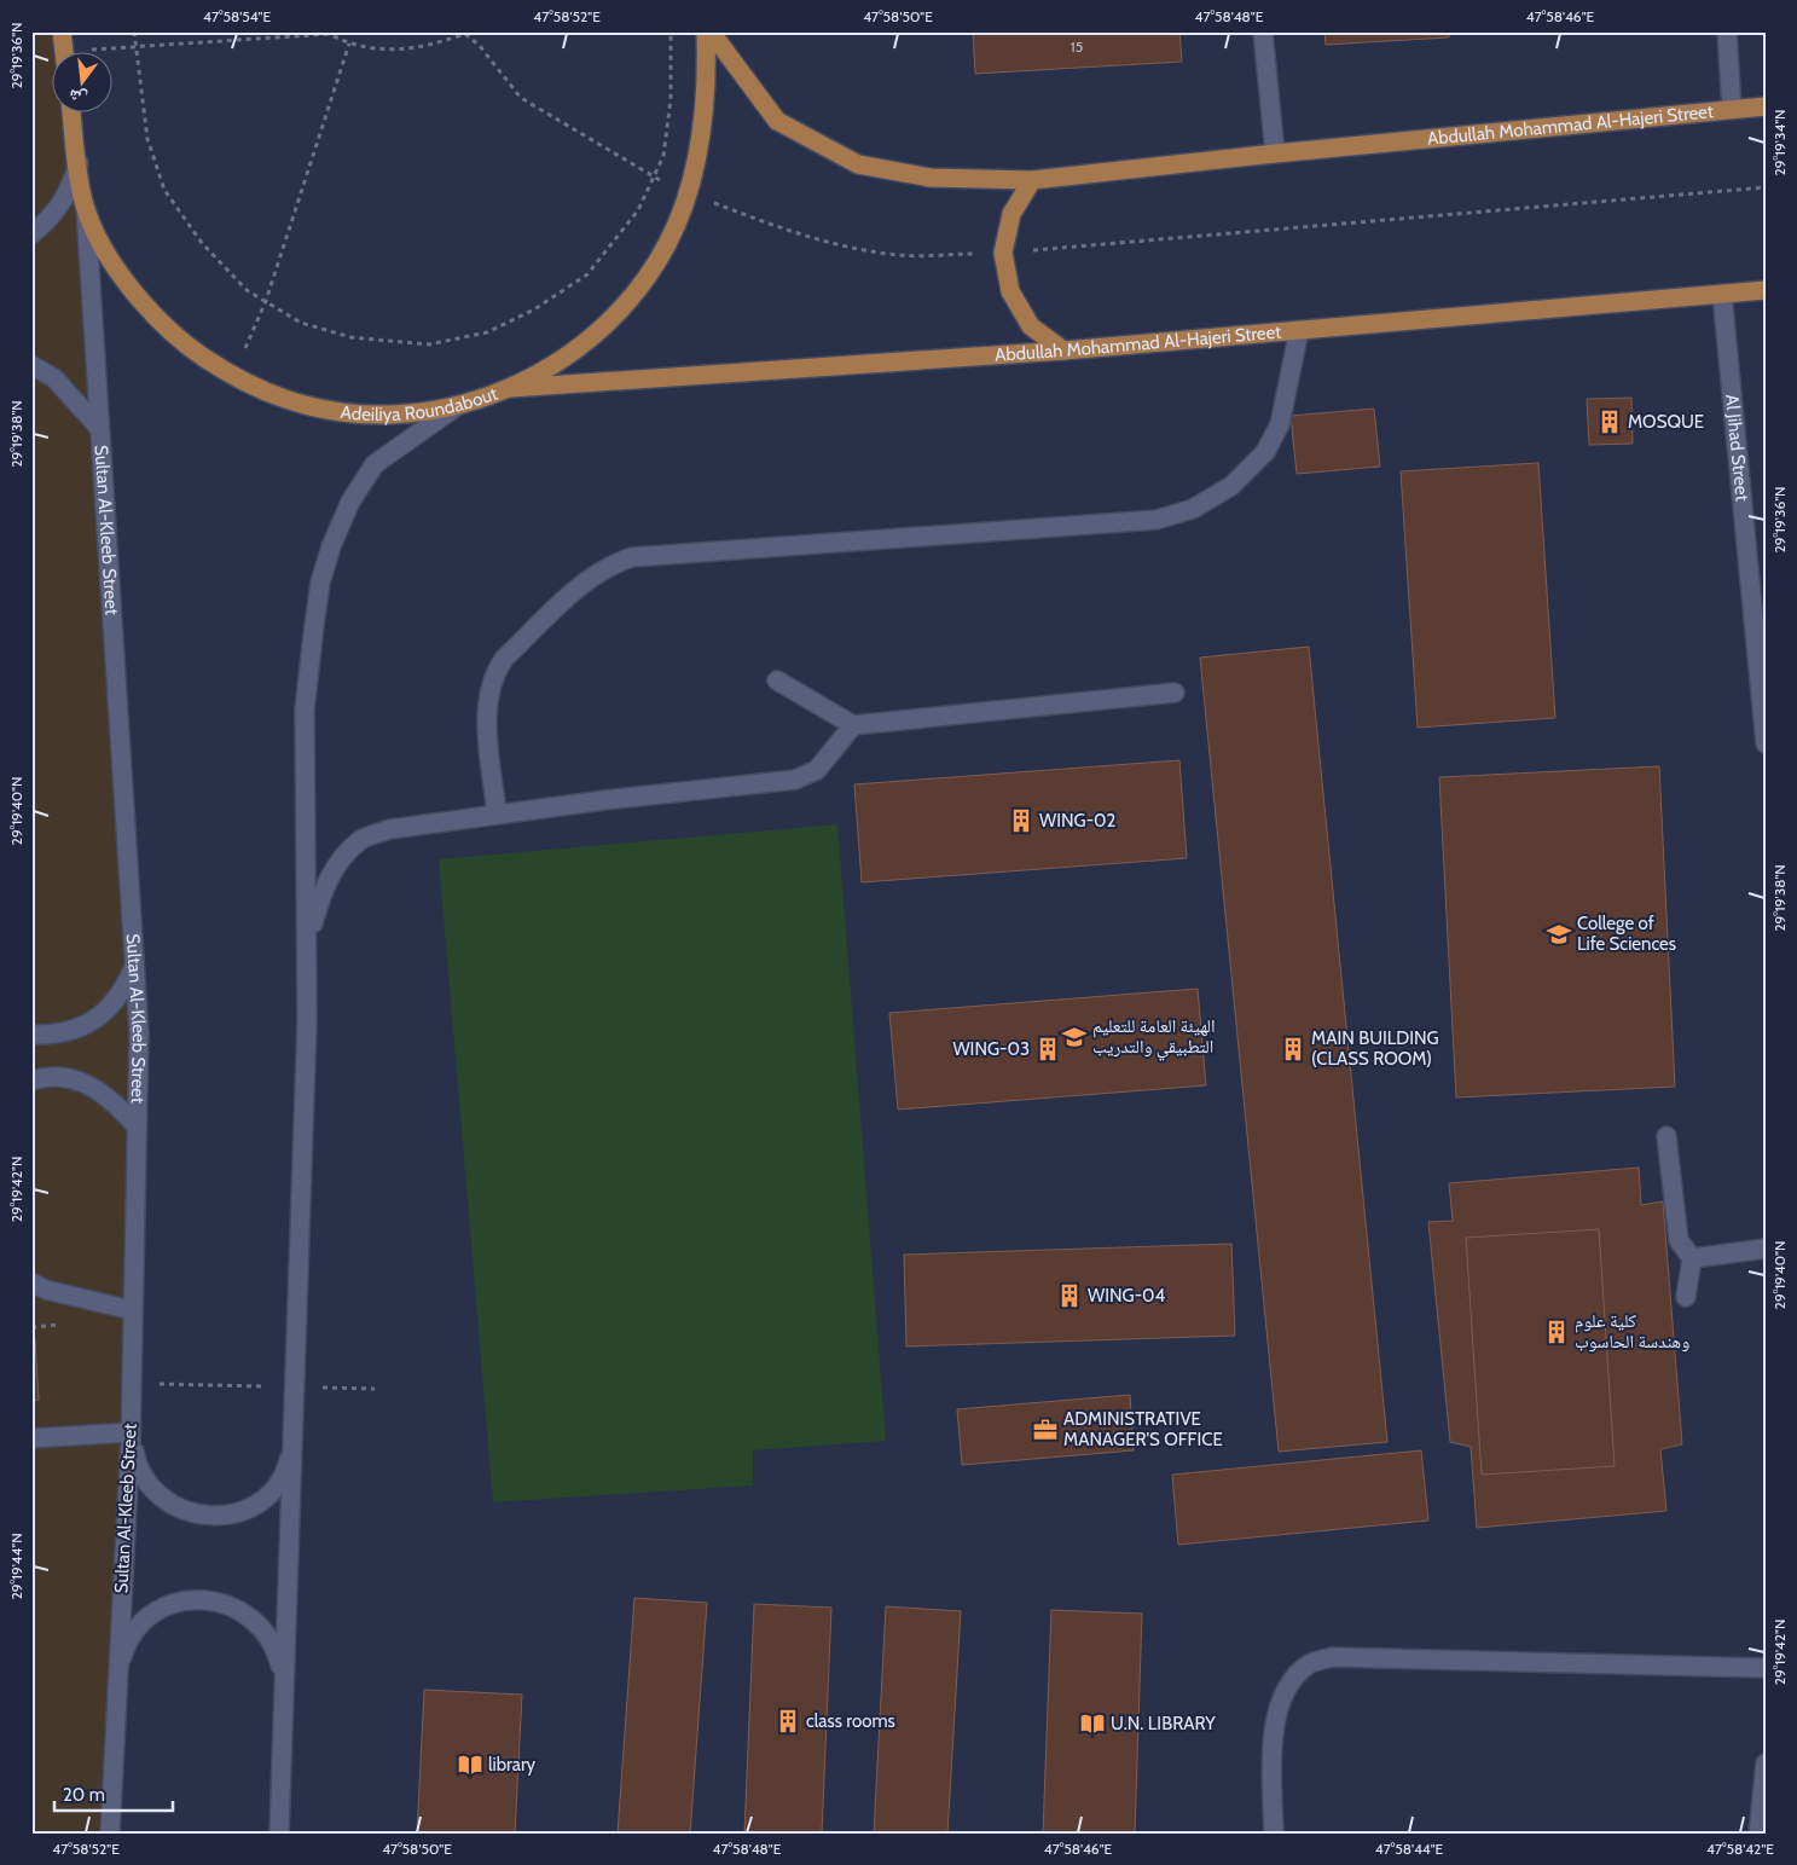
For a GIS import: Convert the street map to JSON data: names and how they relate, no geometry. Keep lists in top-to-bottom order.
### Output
{
  "streets": {
    "main road": ["Abdullah Mohammad Al-Hajeri Street", "Adeiliya Roundabout"],
    "street": ["Al Jihad Street", "Sultan Al-Kleeb Street"]
  },
  "crossings": [
    ["Abdullah Mohammad Al-Hajeri Street", "Adeiliya Roundabout"],
    ["Abdullah Mohammad Al-Hajeri Street", "Al Jihad Street"],
    ["Adeiliya Roundabout", "Sultan Al-Kleeb Street"]
  ],
  "places": {
    "building": [
      "MOSQUE",
      "WING-02",
      "WING-03",
      "MAIN BUILDING (CLASS ROOM)",
      "WING-04",
      "كلية علوم وهندسة الحاسوب",
      "class rooms"
    ],
    "school or university": ["College of Life Sciences", "الهيئة العامة للتعليم التطبيقي والتدريب"],
    "office": ["ADMINISTRATIVE MANAGER'S OFFICE"],
    "library": ["U.N. LIBRARY", "library"]
  },
  "house_numbers": ["15"],
  "scale_bar": "20 m",
  "north": "bottom",
  "coordinates": [
    "47°58'54\"E",
    "47°58'52\"E",
    "47°58'50\"E",
    "47°58'48\"E",
    "47°58'46\"E",
    "29°19'36\"N",
    "29°19'34\"N",
    "29°19'38\"N",
    "29°19'40\"N",
    "29°19'42\"N",
    "29°19'44\"N",
    "47°58'44\"E",
    "47°58'42\"E"
  ]
}
